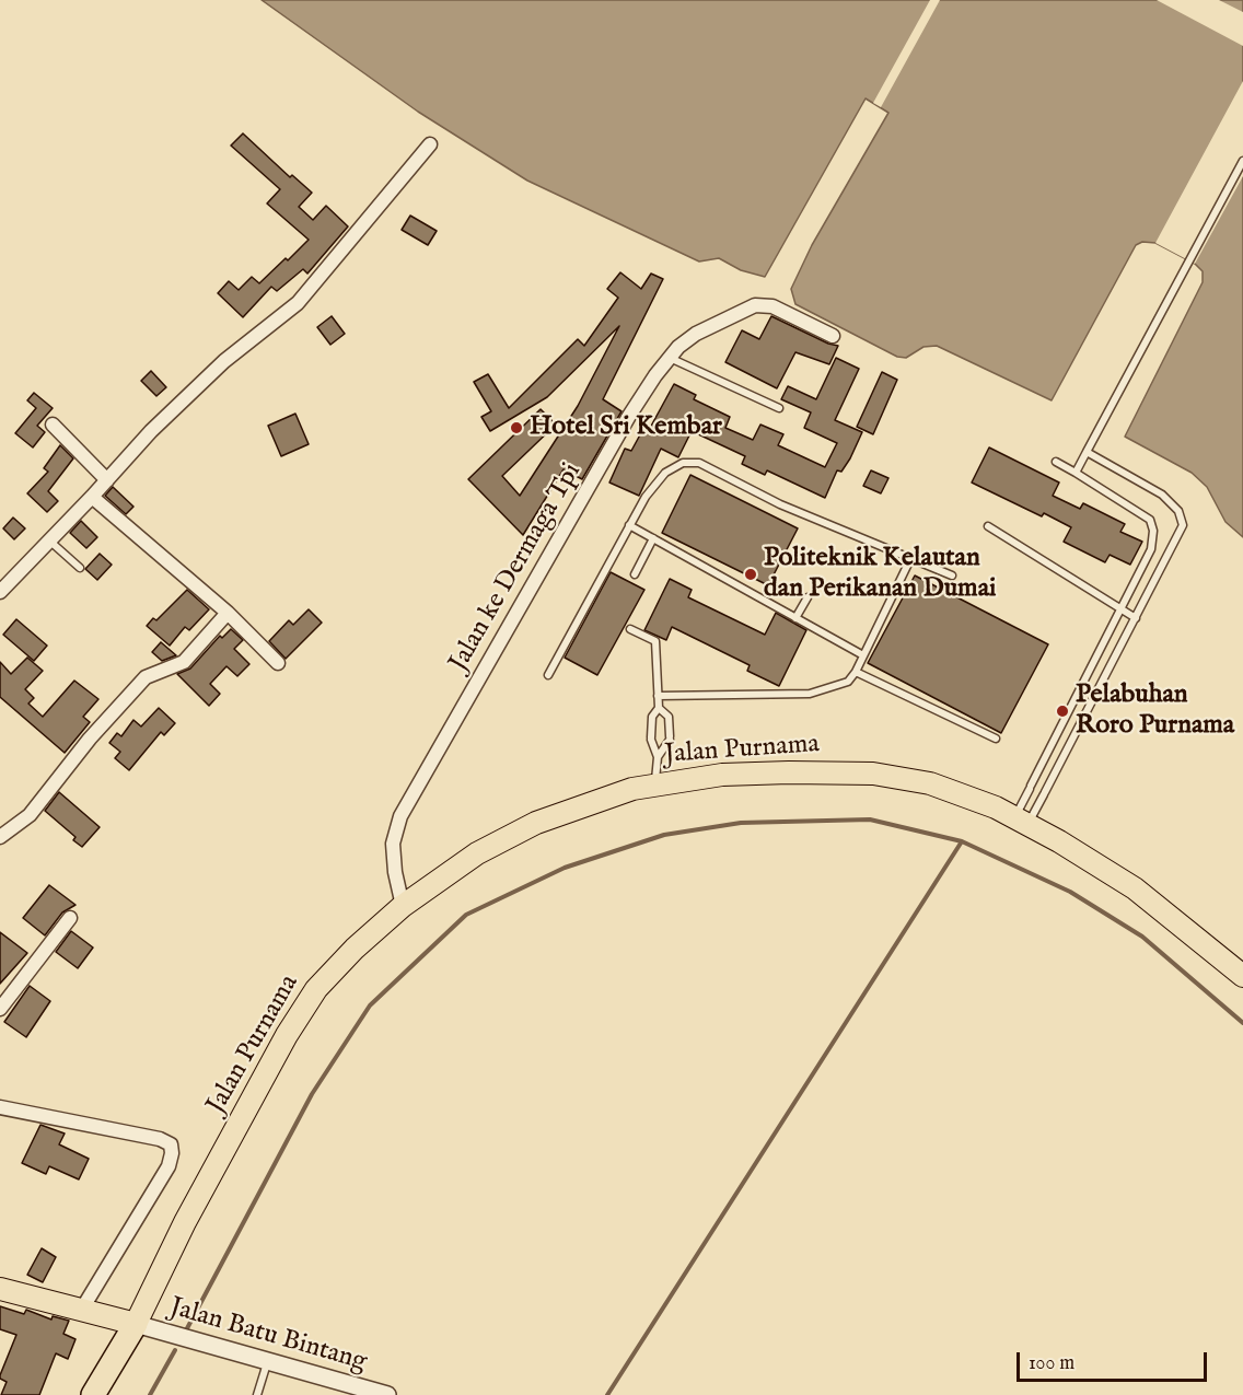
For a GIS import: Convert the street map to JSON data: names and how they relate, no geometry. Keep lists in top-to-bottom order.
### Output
{
  "streets": {
    "main road": ["Jalan Purnama"],
    "street": ["Jalan ke Dermaga Tpi", "Jalan Batu Bintang"]
  },
  "crossings": [
    ["Jalan ke Dermaga Tpi", "Jalan Purnama"],
    ["Jalan Purnama", "Jalan Batu Bintang"]
  ],
  "places": ["Hotel Sri Kembar", "Politeknik Kelautan dan Perikanan Dumai", "Pelabuhan Roro Purnama"],
  "scale_bar": "100 m"
}
